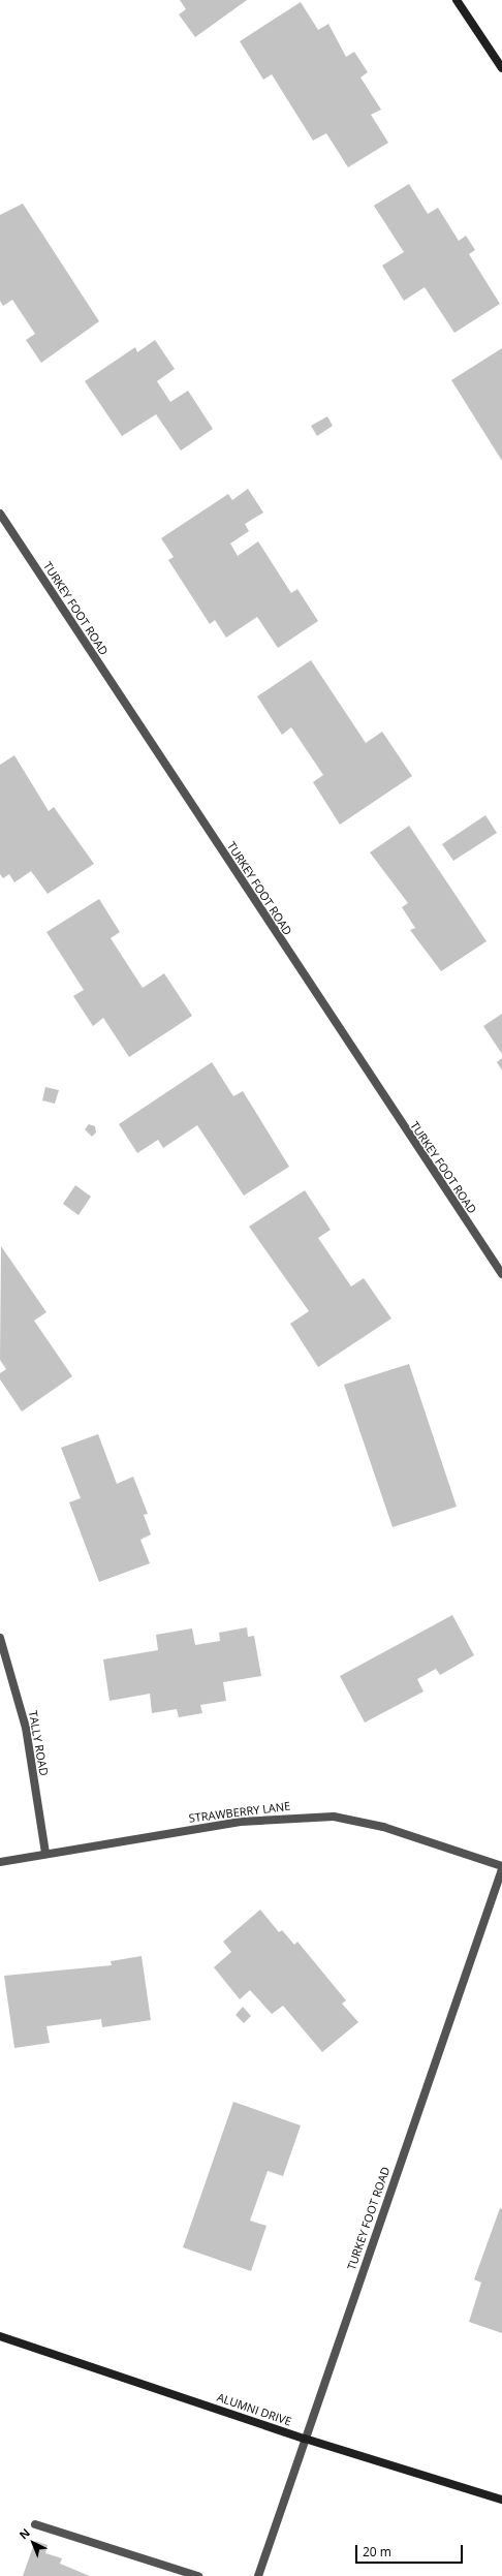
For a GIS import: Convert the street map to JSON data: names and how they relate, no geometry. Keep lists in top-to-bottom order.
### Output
{
  "streets": {
    "main road": ["ALUMNI DRIVE"],
    "street": ["TURKEY FOOT ROAD", "TALLY ROAD", "STRAWBERRY LANE"]
  },
  "crossings": [
    ["TURKEY FOOT ROAD", "STRAWBERRY LANE"],
    ["TURKEY FOOT ROAD", "ALUMNI DRIVE"],
    ["TALLY ROAD", "STRAWBERRY LANE"]
  ],
  "scale_bar": "20 m",
  "north": "top left"
}
